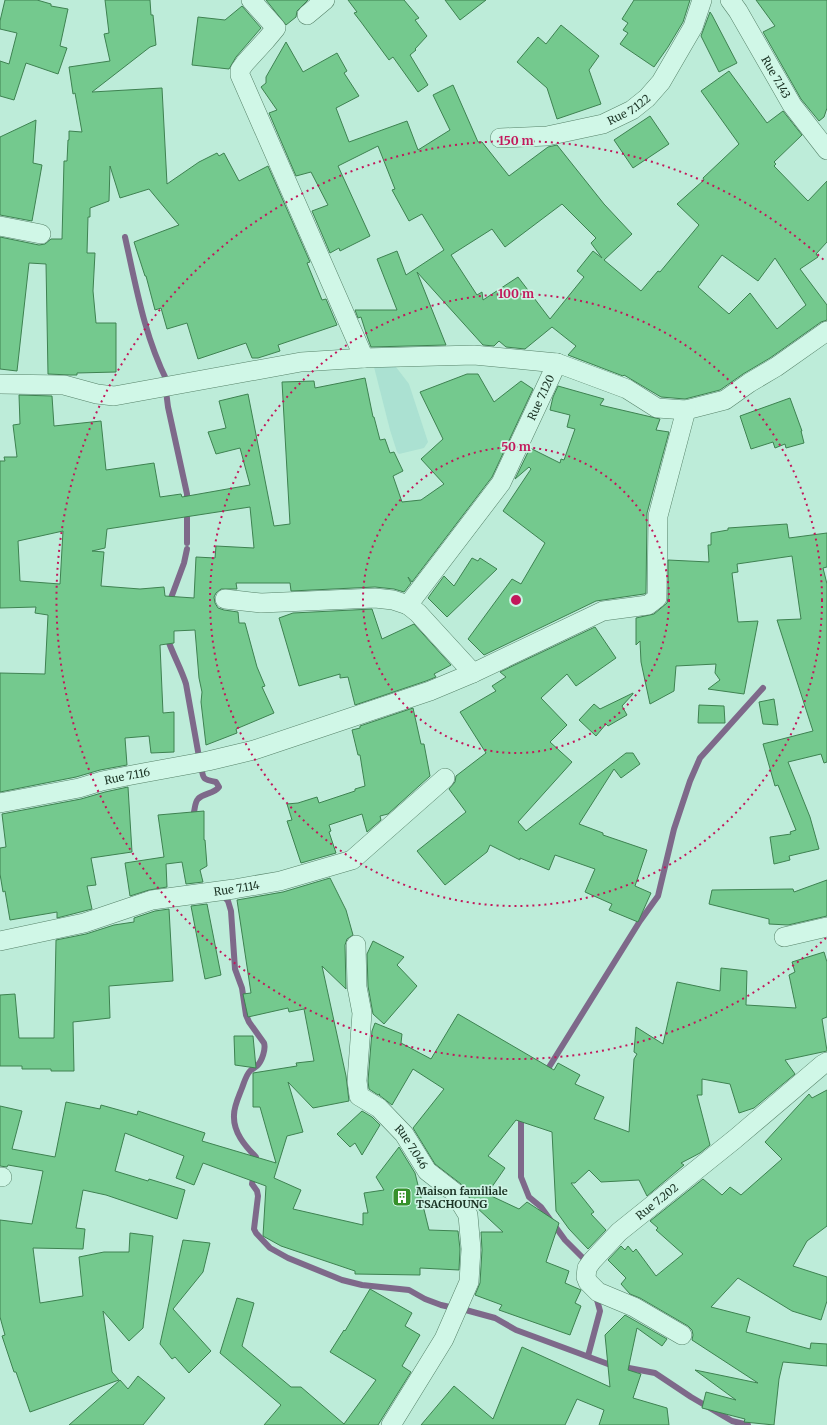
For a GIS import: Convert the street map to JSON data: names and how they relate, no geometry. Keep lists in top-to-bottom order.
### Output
{
  "streets": {
    "street": [
      "Rue 7.143",
      "Rue 7.122",
      "Rue 7.120",
      "Rue 7.116",
      "Rue 7.114",
      "Rue 7.046",
      "Rue 7.202"
    ]
  },
  "crossings": [
    ["Rue 7.120", "Rue 7.116"]
  ],
  "places": {
    "building": ["Maison familiale TSACHOUNG"]
  },
  "rings": ["150 m", "100 m", "50 m"]
}
